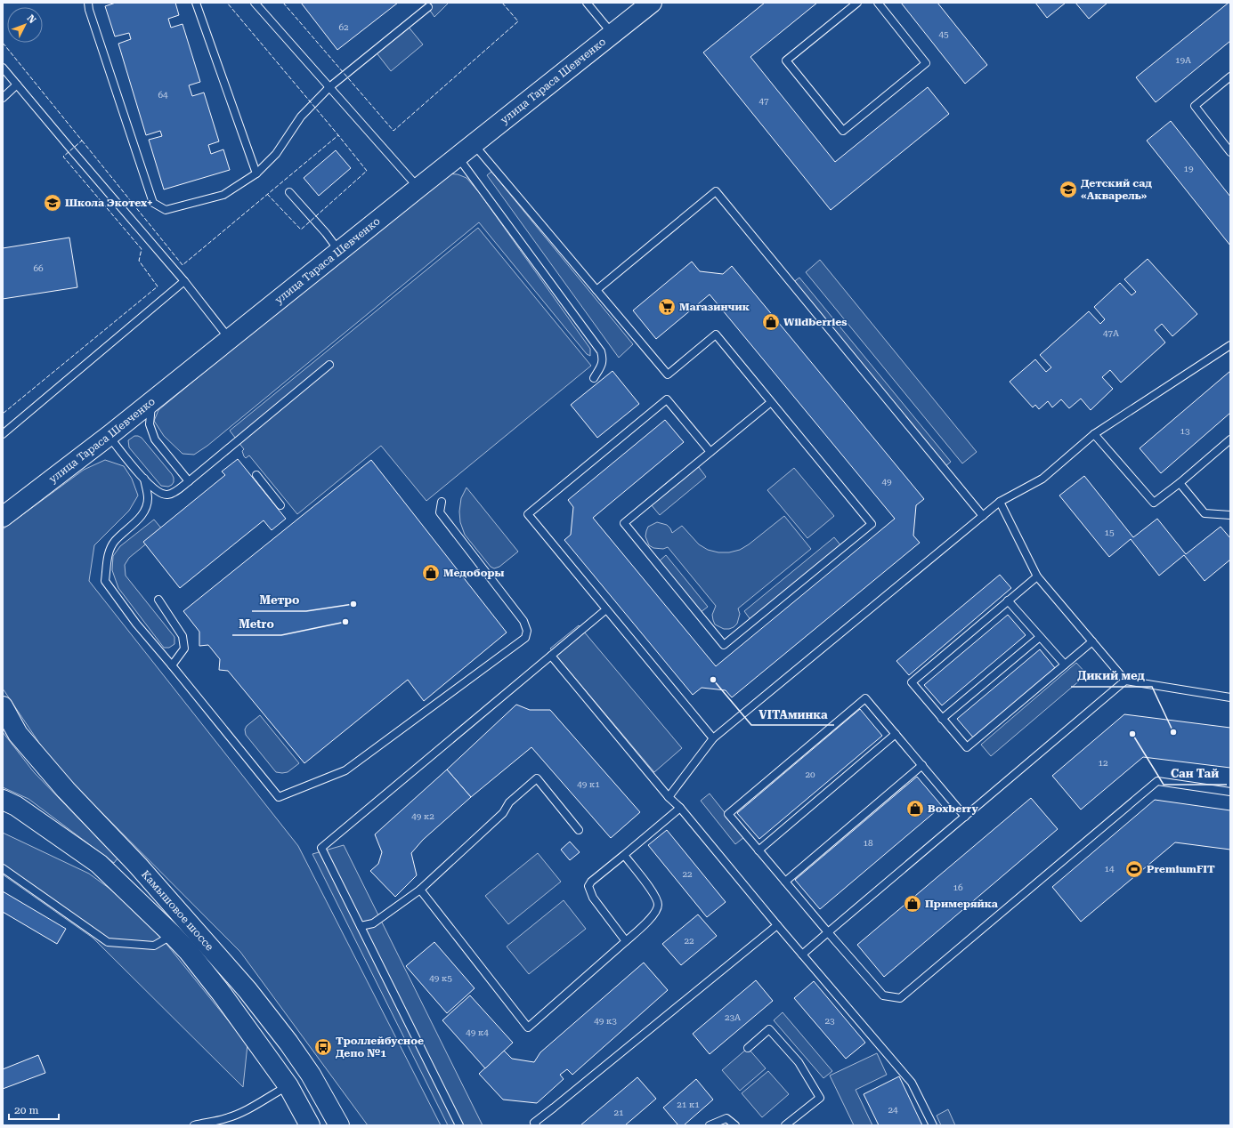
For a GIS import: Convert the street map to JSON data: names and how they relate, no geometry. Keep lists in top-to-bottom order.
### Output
{
  "streets": {
    "main road": ["улица Тараса Шевченко", "Камышовое шоссе"]
  },
  "places": {
    "school or university": ["Детский сад «Акварель»", "Школа Экотех+"],
    "supermarket": ["Магазинчик"],
    "shop": [
      "Wildberries",
      "Медоборы",
      "Boxberry",
      "Примеряйка"
    ],
    "other": [
      "Метро",
      "Metro",
      "VITAминка",
      "Дикий мед",
      "Сан Тай"
    ],
    "sports": ["PremiumFIT"],
    "bus stop": ["Троллейбусное Депо №1"]
  },
  "house_numbers": [
    "62",
    "45",
    "19А",
    "64",
    "47",
    "19",
    "66",
    "47А",
    "13",
    "49",
    "15",
    "12",
    "20",
    "49 к1",
    "49 к2",
    "18",
    "14",
    "22",
    "16",
    "22",
    "49 к5",
    "23А",
    "49 к3",
    "23",
    "49 к4",
    "21 к1",
    "24",
    "21"
  ],
  "scale_bar": "20 m",
  "north": "top right"
}
